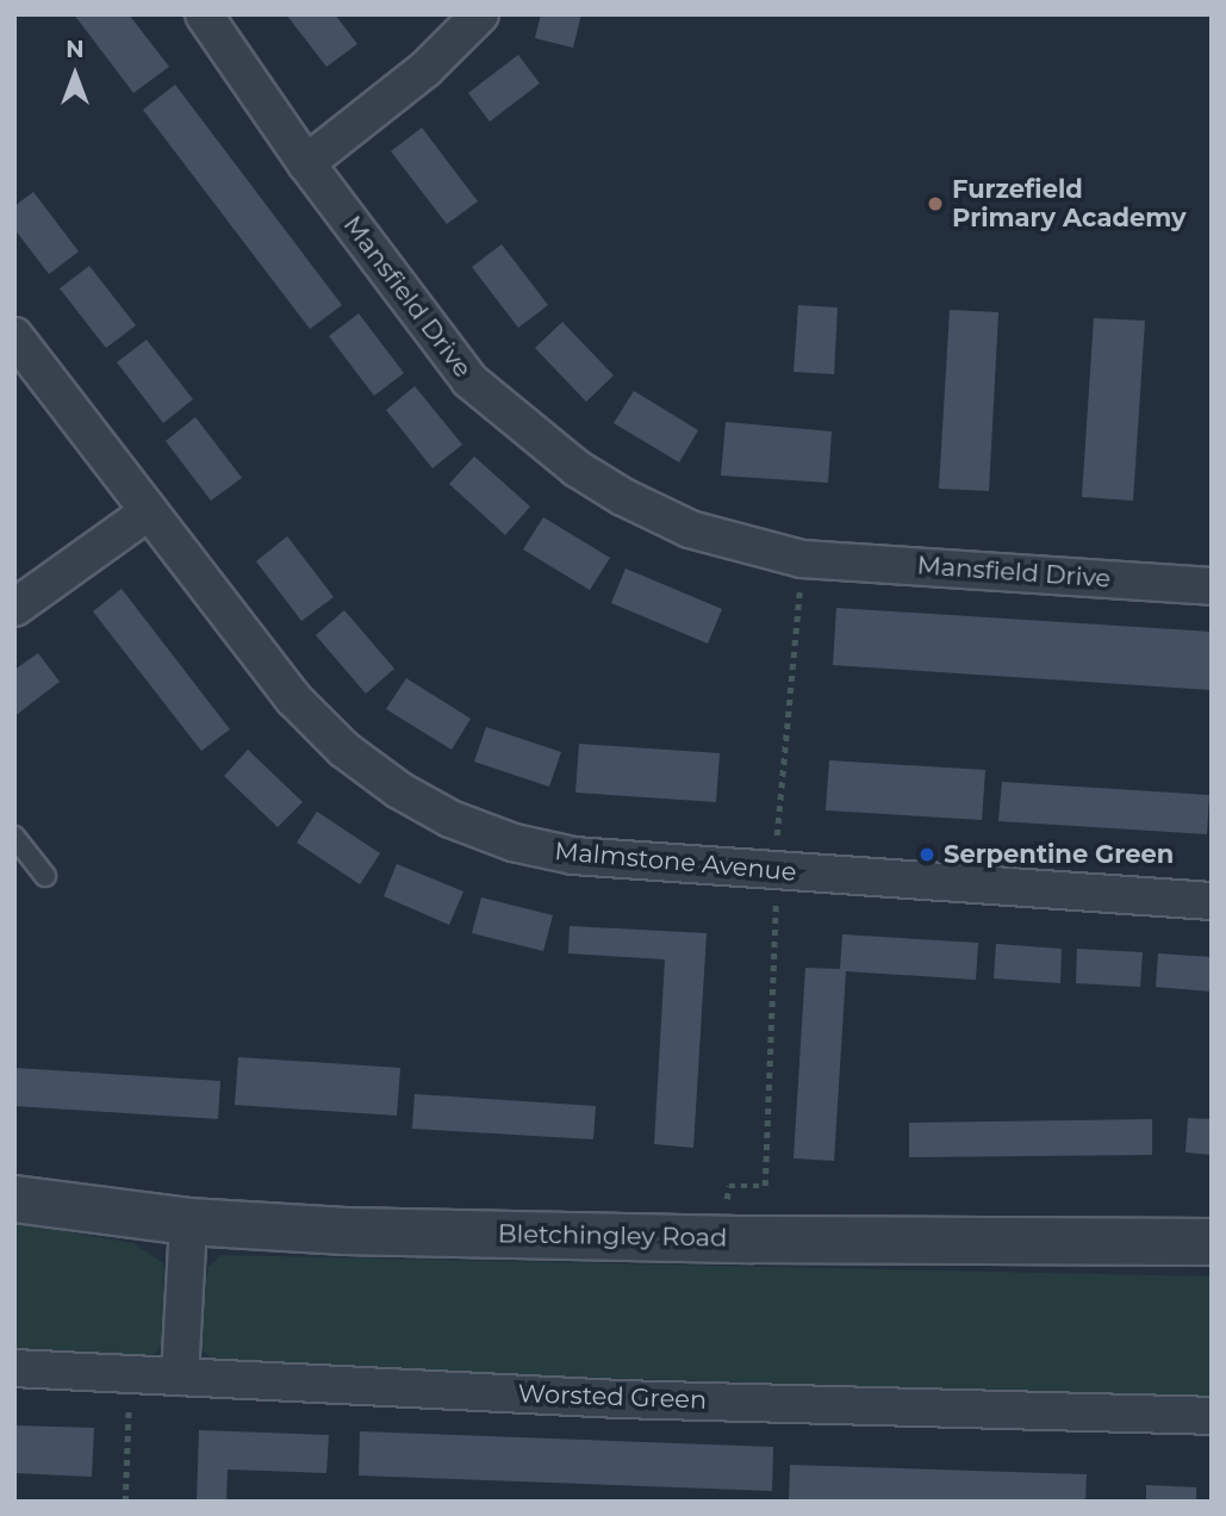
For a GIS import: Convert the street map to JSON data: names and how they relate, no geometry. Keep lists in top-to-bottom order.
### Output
{
  "streets": {
    "street": [
      "Mansfield Drive",
      "Malmstone Avenue",
      "Bletchingley Road",
      "Worsted Green"
    ]
  },
  "places": ["Furzefield Primary Academy", "Serpentine Green"],
  "north": "top"
}
